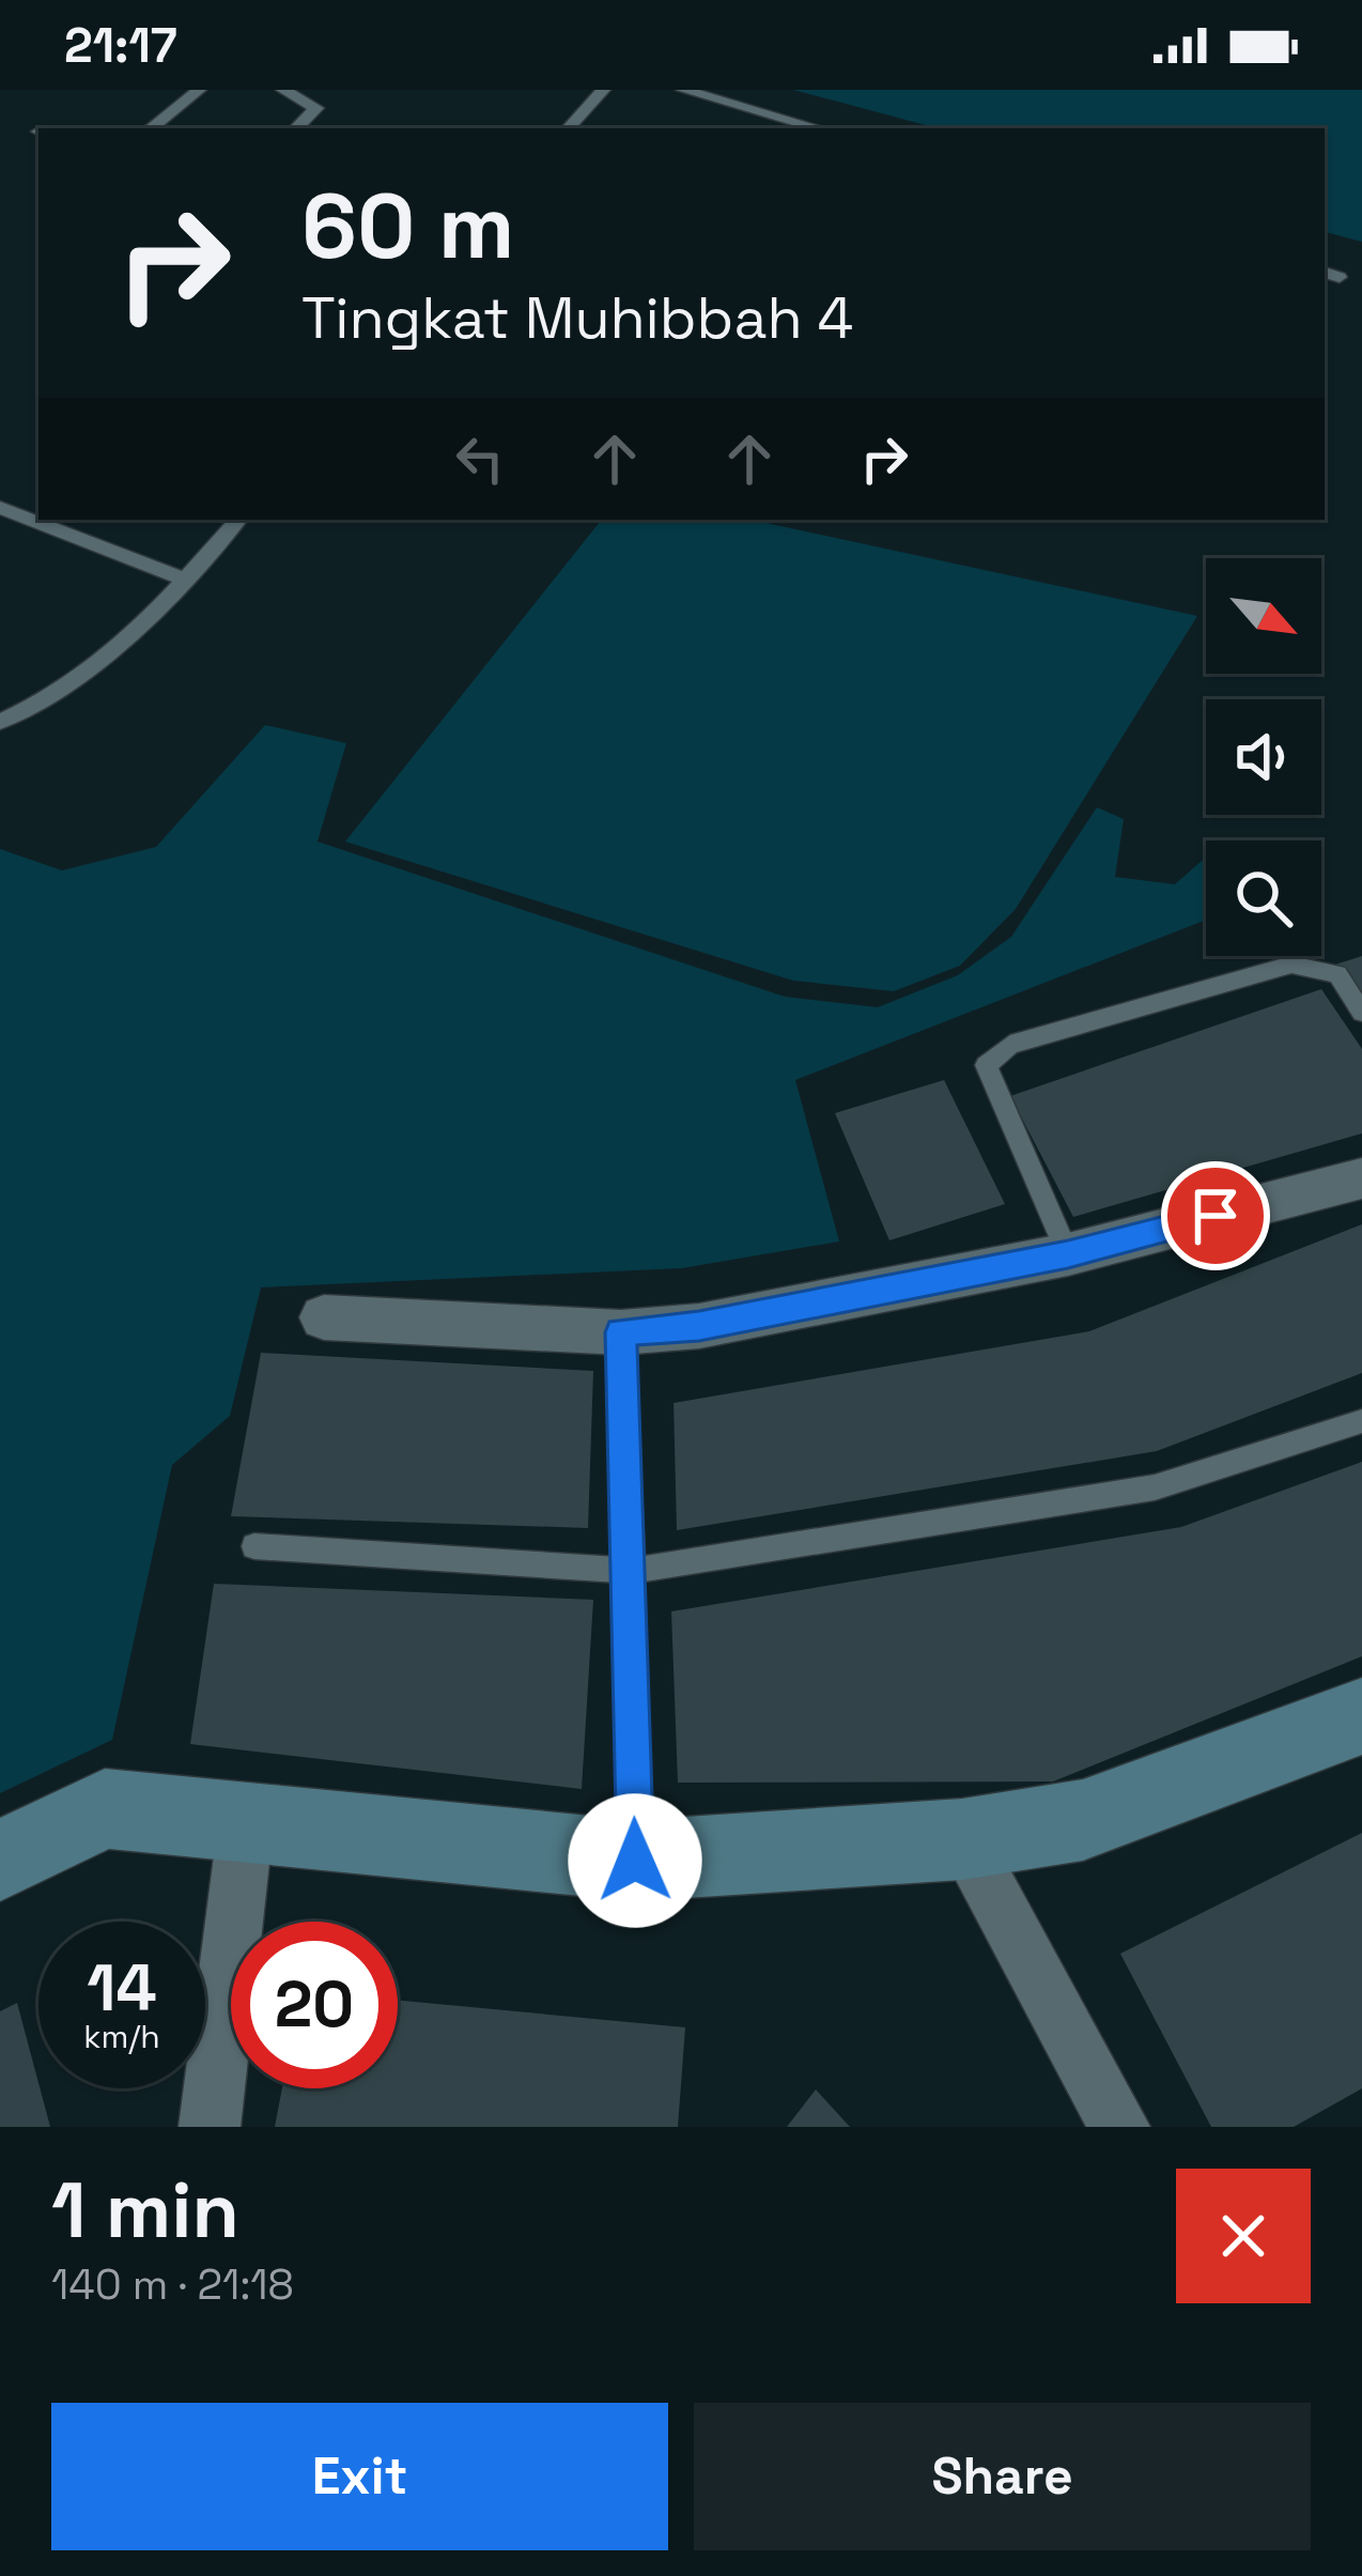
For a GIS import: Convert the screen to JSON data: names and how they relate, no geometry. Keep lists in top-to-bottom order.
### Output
{
  "north": "bottom right",
  "page": {
    "status": "21:17",
    "turn": ["60 m", "Tingkat Muhibbah 4"],
    "speed": "14 km/h",
    "limit": "20",
    "heading": ["1 min", "140 m · 21:18"],
    "buttons": ["Exit", "Share"]
  }
}
